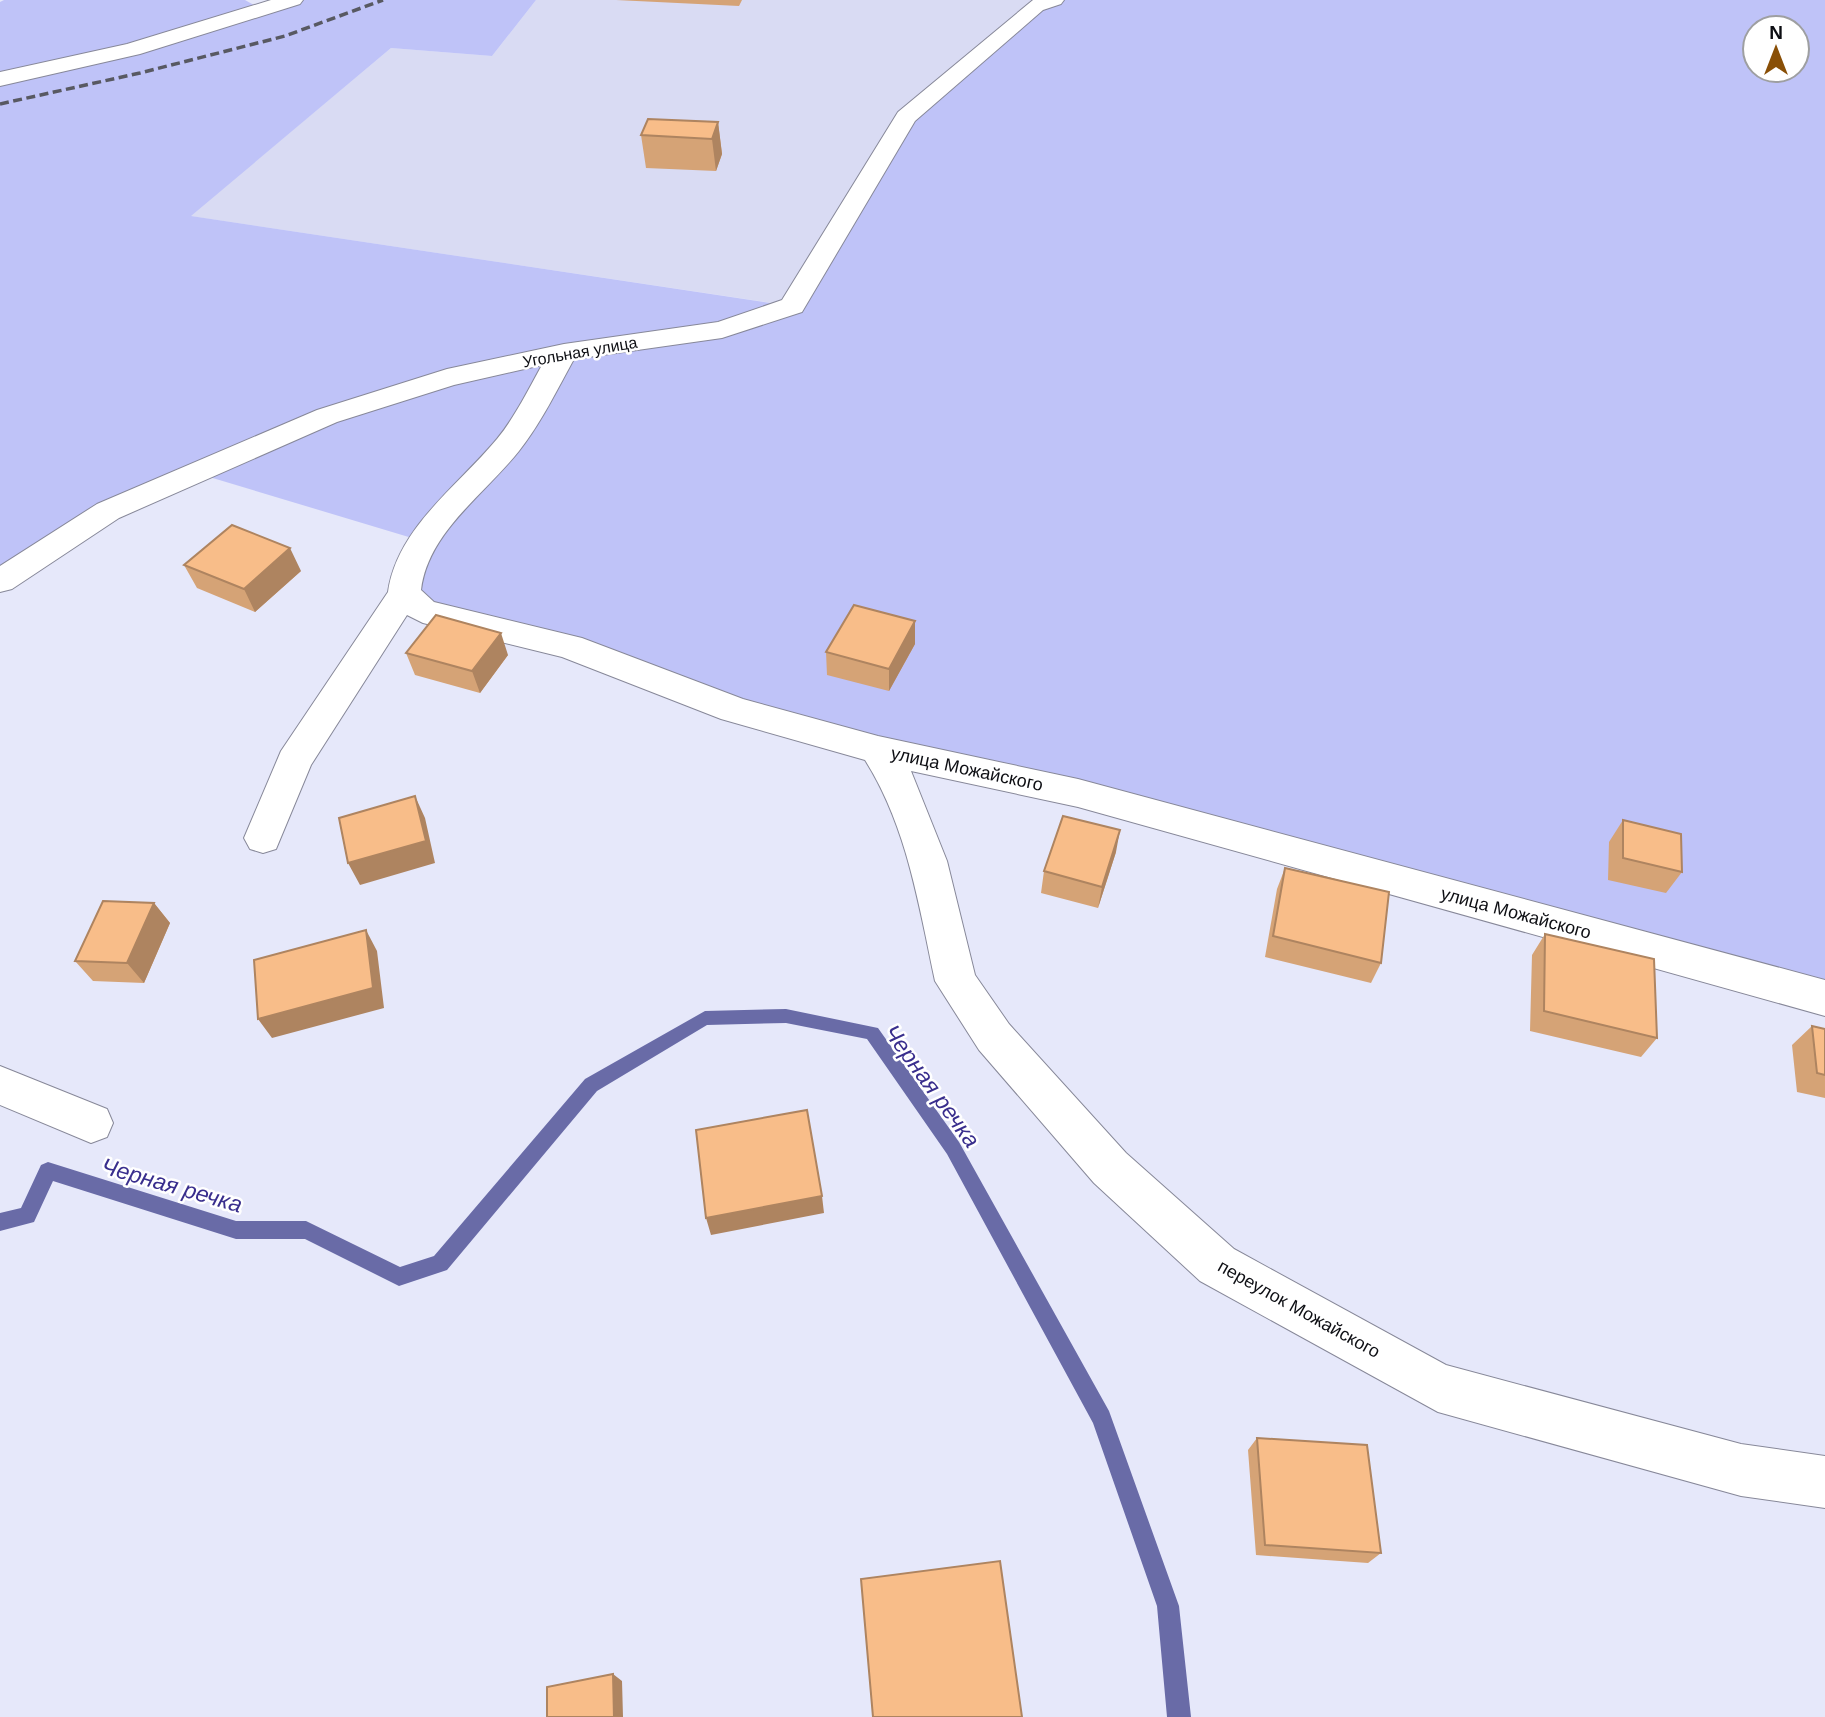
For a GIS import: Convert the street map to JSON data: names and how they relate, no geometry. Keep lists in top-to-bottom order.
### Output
{
  "streets": {
    "street": ["Угольная улица", "улица Можайского", "переулок Можайского"]
  },
  "crossings": [
    ["улица Можайского", "переулок Можайского"]
  ],
  "water": ["Черная речка"],
  "north": "top"
}
